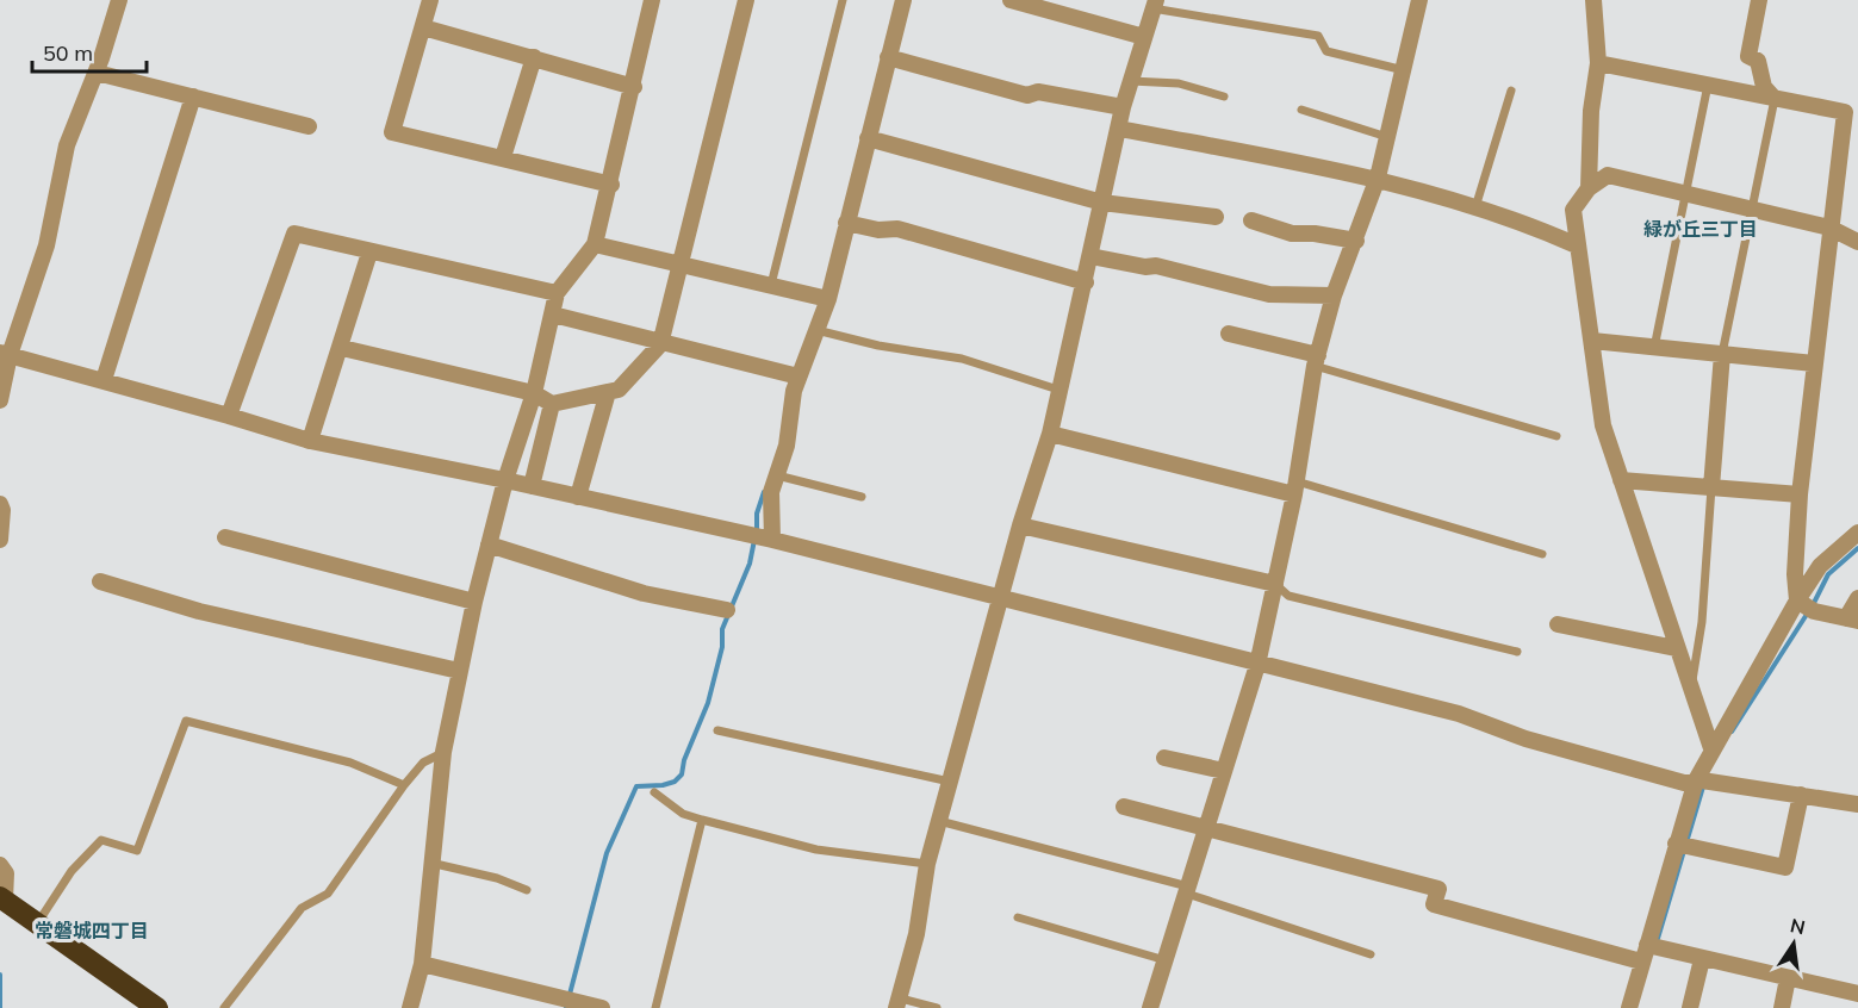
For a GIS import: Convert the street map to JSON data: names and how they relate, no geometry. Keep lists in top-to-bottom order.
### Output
{
  "districts": ["緑が丘三丁目", "常磐城四丁目"],
  "scale_bar": "50 m",
  "north": "top"
}
